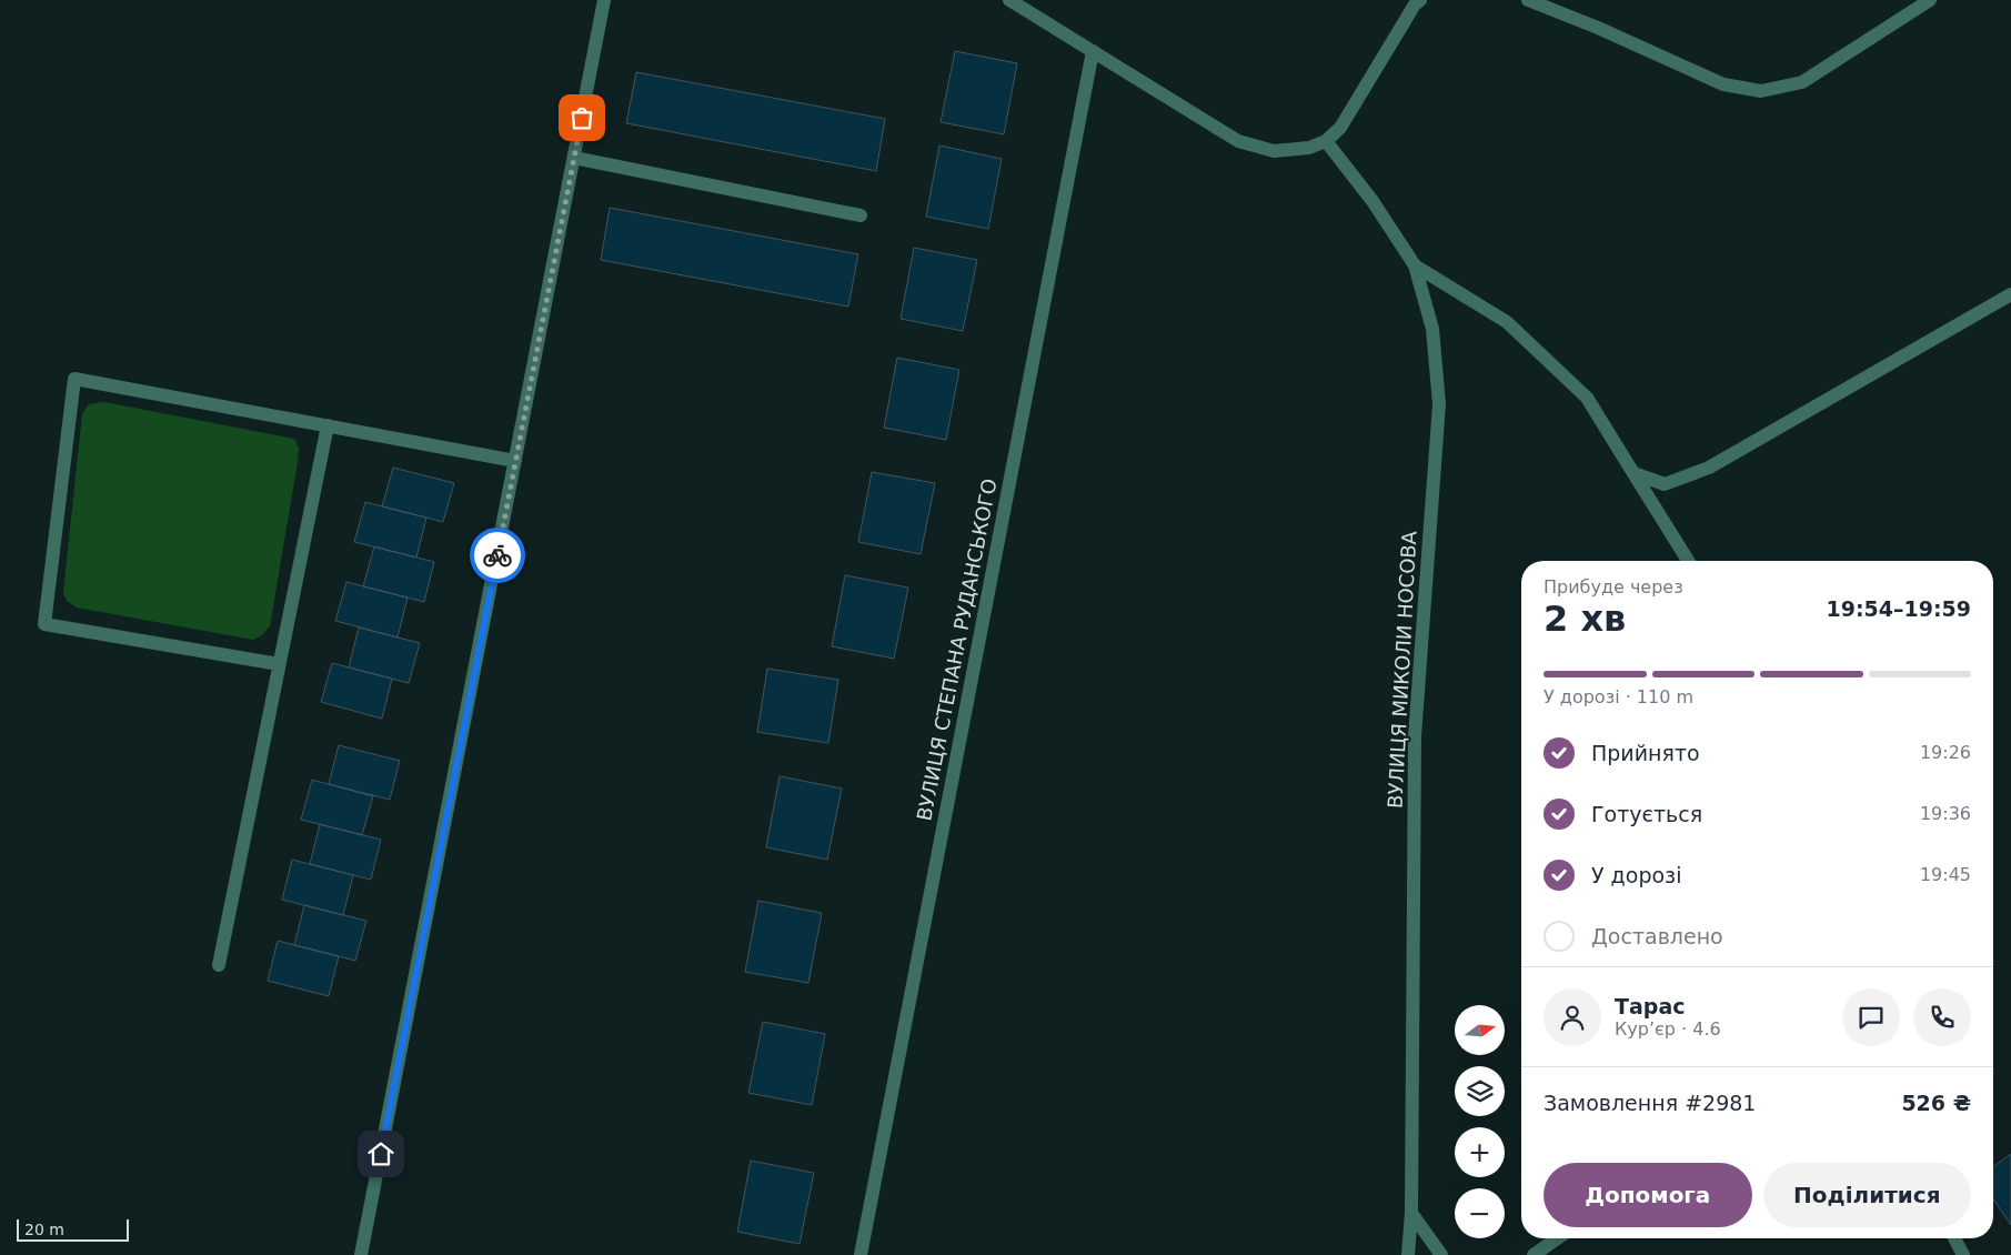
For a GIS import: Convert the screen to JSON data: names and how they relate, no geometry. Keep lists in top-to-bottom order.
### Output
{
  "streets": {
    "street": ["ВУЛИЦЯ СТЕПАНА РУДАНСЬКОГО", "ВУЛИЦЯ МИКОЛИ НОСОВА"]
  },
  "scale_bar": "20 m",
  "north": "right",
  "page": {
    "heading": ["2 хв", "Прибуде через", "19:54–19:59"],
    "panel": [
      "Тарас",
      "Кур’єр · 4.6",
      "Замовлення #2981",
      "526 ₴"
    ],
    "bar": "У дорозі · 110 m",
    "list": [
      ["Прийнято", "19:26"],
      ["Готується", "19:36"],
      ["У дорозі", "19:45"],
      "Доставлено"
    ],
    "map_buttons": ["+", "−"],
    "buttons": ["Допомога", "Поділитися"],
    "scale": "20 m"
  }
}
